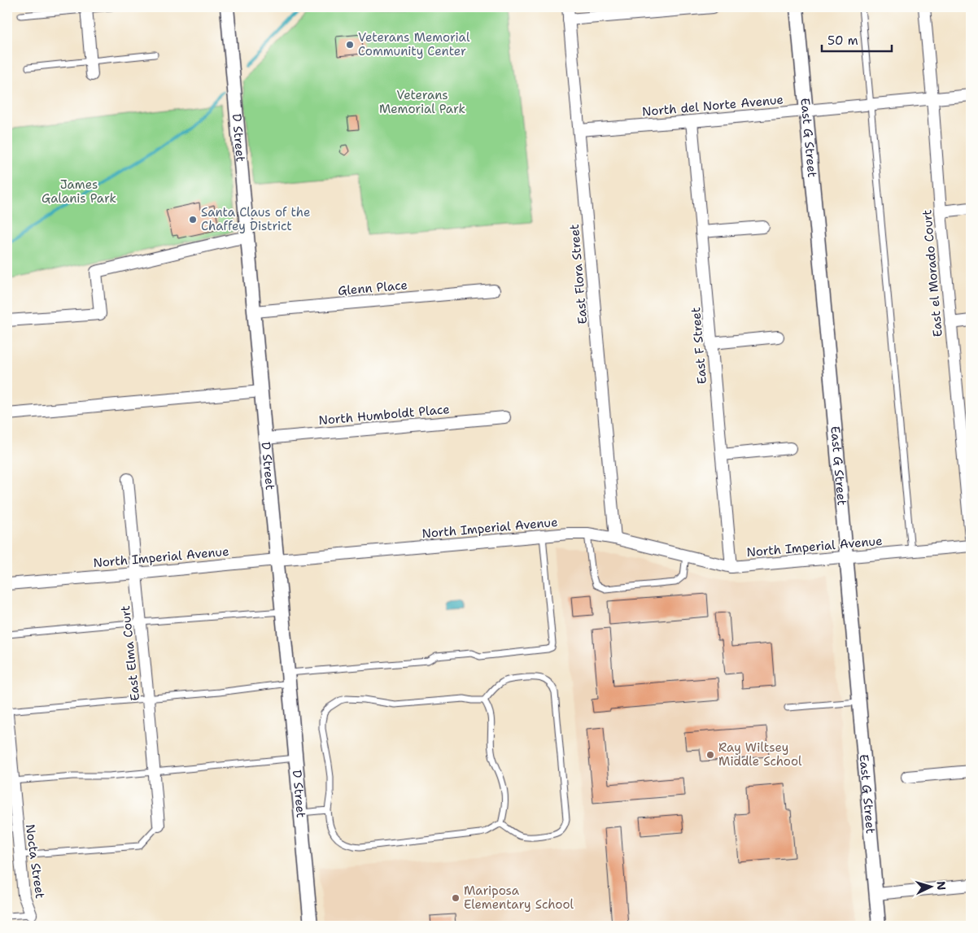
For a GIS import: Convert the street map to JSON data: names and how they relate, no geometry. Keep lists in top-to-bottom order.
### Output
{
  "streets": {
    "street": [
      "North del Norte Avenue",
      "D Street",
      "East G Street",
      "East el Morado Court",
      "East Flora Street",
      "Glenn Place",
      "East F Street",
      "North Humboldt Place",
      "North Imperial Avenue",
      "East Elma Court",
      "Nocta Street"
    ]
  },
  "crossings": [
    ["North del Norte Avenue", "East G Street"],
    ["North del Norte Avenue", "East el Morado Court"],
    ["North del Norte Avenue", "East Flora Street"],
    ["North del Norte Avenue", "East F Street"],
    ["D Street", "Glenn Place"],
    ["D Street", "North Humboldt Place"],
    ["D Street", "North Imperial Avenue"],
    ["East G Street", "North Imperial Avenue"],
    ["East Flora Street", "North Imperial Avenue"],
    ["East F Street", "North Imperial Avenue"],
    ["North Imperial Avenue", "East Elma Court"]
  ],
  "parks": ["Veterans Memorial Park", "James Galanis Park"],
  "places": [
    "Veterans Memorial Community Center",
    "Santa Claus of the Chaffey District",
    "Ray Wiltsey Middle School",
    "Mariposa Elementary School"
  ],
  "scale_bar": "50 m",
  "north": "right"
}
